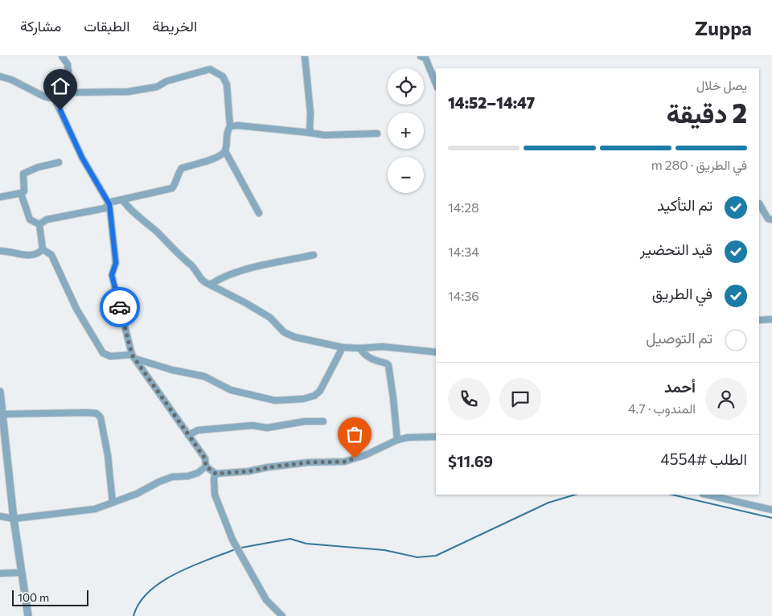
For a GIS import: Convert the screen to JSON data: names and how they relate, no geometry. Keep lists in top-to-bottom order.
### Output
{
  "scale_bar": "100 m",
  "page": {
    "header": "Zuppa",
    "nav": ["الخريطة", "الطبقات", "مشاركة"],
    "map_buttons": ["+", "−"],
    "heading": ["2 دقيقة", "يصل خلال", "14:47–14:52"],
    "panel": [
      "أحمد",
      "المندوب · 4.7",
      "الطلب #4554",
      "$11.69"
    ],
    "bar": "في الطريق · 280 m",
    "list": [
      ["تم التأكيد", "14:28"],
      ["قيد التحضير", "14:34"],
      ["في الطريق", "14:36"],
      "تم التوصيل"
    ],
    "scale": "100 m"
  }
}
